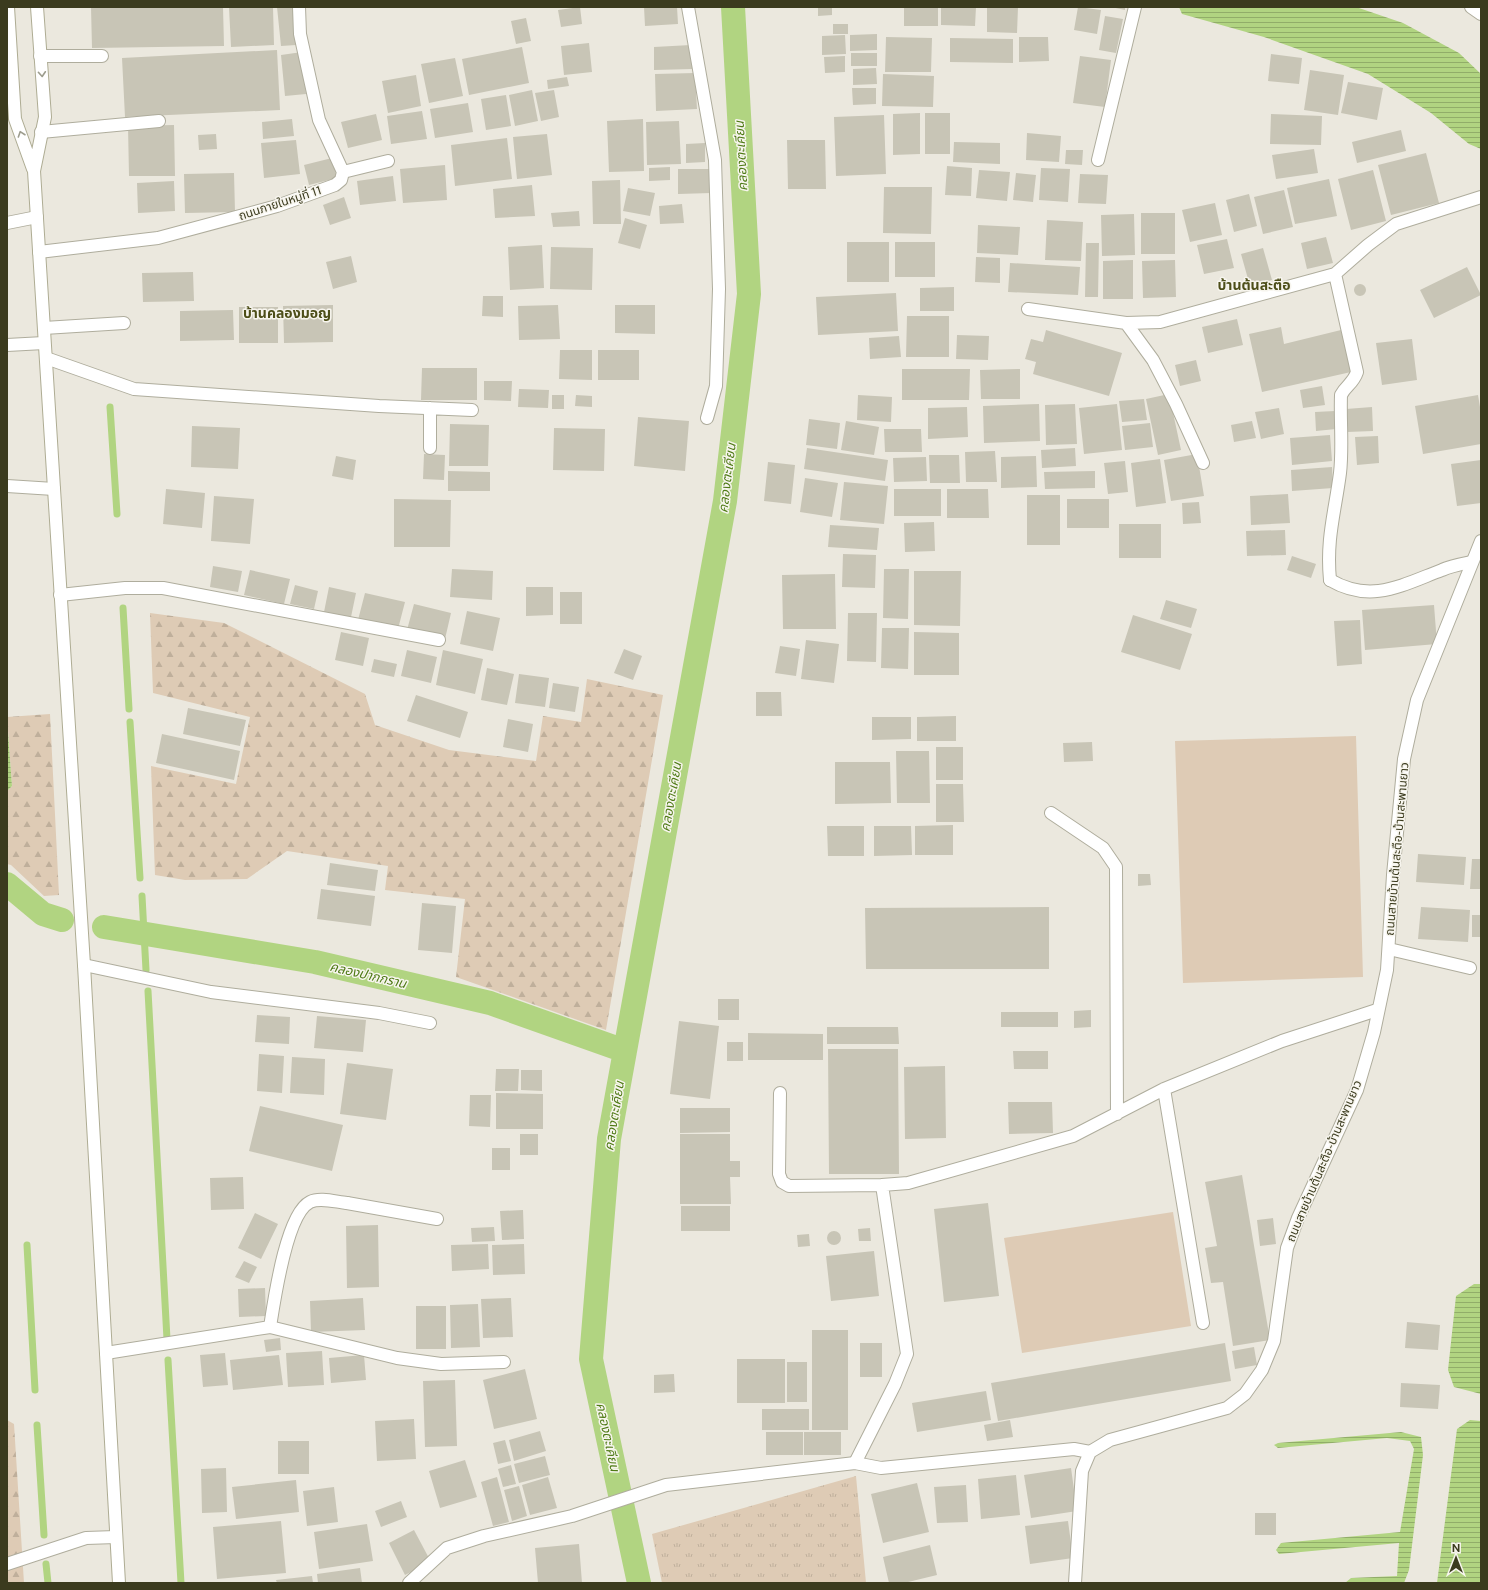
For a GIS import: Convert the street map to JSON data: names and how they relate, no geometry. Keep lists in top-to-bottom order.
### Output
{
  "streets": {
    "street": ["ถนนภายในหมู่ที่ 11", "ถนนสายบ้านต้นสะตือ-บ้านสะพานยาว"]
  },
  "districts": ["บ้านต้นสะตือ", "บ้านคลองมอญ"],
  "water": ["คลองตะเคียน", "คลองปากกราน"],
  "north": "top"
}
